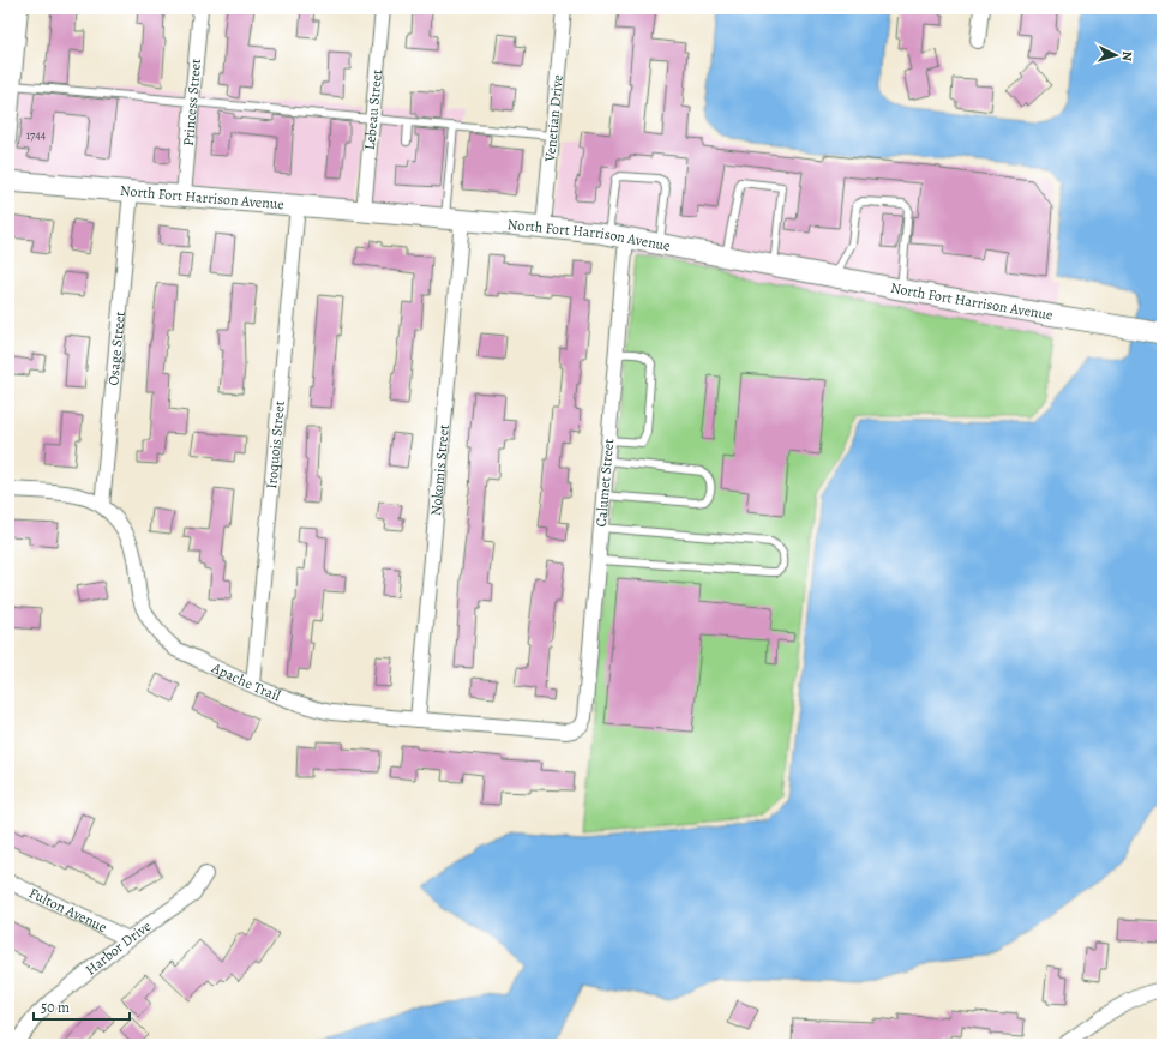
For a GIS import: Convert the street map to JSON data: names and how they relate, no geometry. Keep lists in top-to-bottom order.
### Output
{
  "streets": {
    "main road": ["North Fort Harrison Avenue"],
    "street": [
      "Princess Street",
      "Lebeau Street",
      "Venetian Drive",
      "Osage Street",
      "Iroquois Street",
      "Nokomis Street",
      "Calumet Street",
      "Apache Trail",
      "Fulton Avenue",
      "Harbor Drive"
    ]
  },
  "crossings": [
    ["Princess Street", "North Fort Harrison Avenue"],
    ["Lebeau Street", "North Fort Harrison Avenue"],
    ["Venetian Drive", "North Fort Harrison Avenue"],
    ["North Fort Harrison Avenue", "Osage Street"],
    ["North Fort Harrison Avenue", "Iroquois Street"],
    ["North Fort Harrison Avenue", "Nokomis Street"],
    ["North Fort Harrison Avenue", "Calumet Street"],
    ["Osage Street", "Apache Trail"],
    ["Iroquois Street", "Apache Trail"],
    ["Nokomis Street", "Apache Trail"],
    ["Calumet Street", "Apache Trail"],
    ["Fulton Avenue", "Harbor Drive"]
  ],
  "house_numbers": ["1744"],
  "scale_bar": "50 m",
  "north": "right"
}
